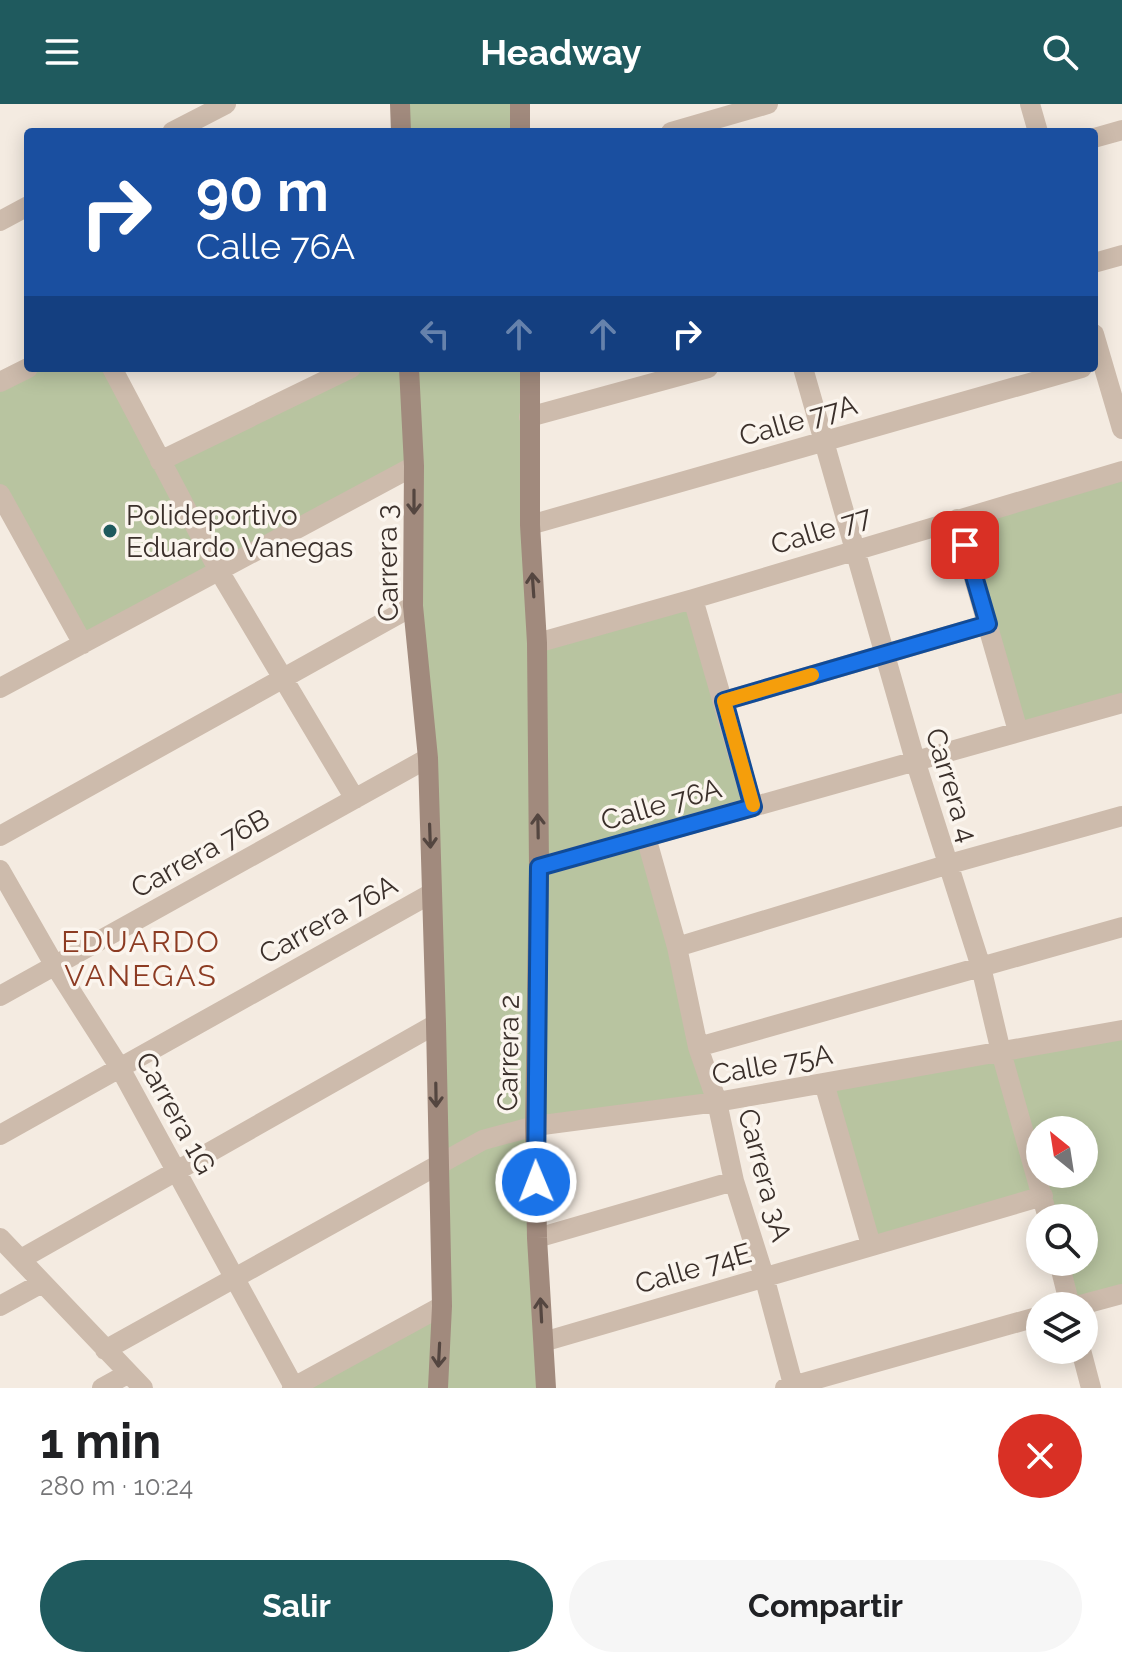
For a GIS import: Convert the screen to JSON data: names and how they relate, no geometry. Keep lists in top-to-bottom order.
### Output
{
  "streets": {
    "main road": ["Carrera 3", "Carrera 2"],
    "street": [
      "Calle 77A",
      "Calle 77",
      "Carrera 4",
      "Calle 76A",
      "Carrera 76B",
      "Carrera 76A",
      "Calle 75A",
      "Carrera 1G",
      "Carrera 3A",
      "Calle 74E"
    ]
  },
  "crossings": [
    ["Calle 77A", "Carrera 4"],
    ["Calle 77", "Carrera 4"],
    ["Calle 77", "Carrera 2"],
    ["Carrera 3", "Carrera 76B"],
    ["Carrera 4", "Calle 76A"],
    ["Carrera 4", "Calle 75A"],
    ["Carrera 4", "Calle 74E"],
    ["Calle 76A", "Carrera 2"],
    ["Calle 76A", "Carrera 3A"],
    ["Carrera 76B", "Carrera 1G"],
    ["Carrera 76A", "Carrera 1G"],
    ["Carrera 2", "Calle 75A"],
    ["Carrera 2", "Calle 74E"],
    ["Calle 75A", "Carrera 1G"],
    ["Calle 75A", "Carrera 3A"],
    ["Carrera 3A", "Calle 74E"]
  ],
  "districts": ["EDUARDO VANEGAS"],
  "places": ["Polideportivo Eduardo Vanegas"],
  "north": "top left",
  "page": {
    "header": "Headway",
    "turn": ["90 m", "Calle 76A"],
    "heading": ["1 min", "280 m · 10:24"],
    "buttons": ["Salir", "Compartir"]
  }
}
